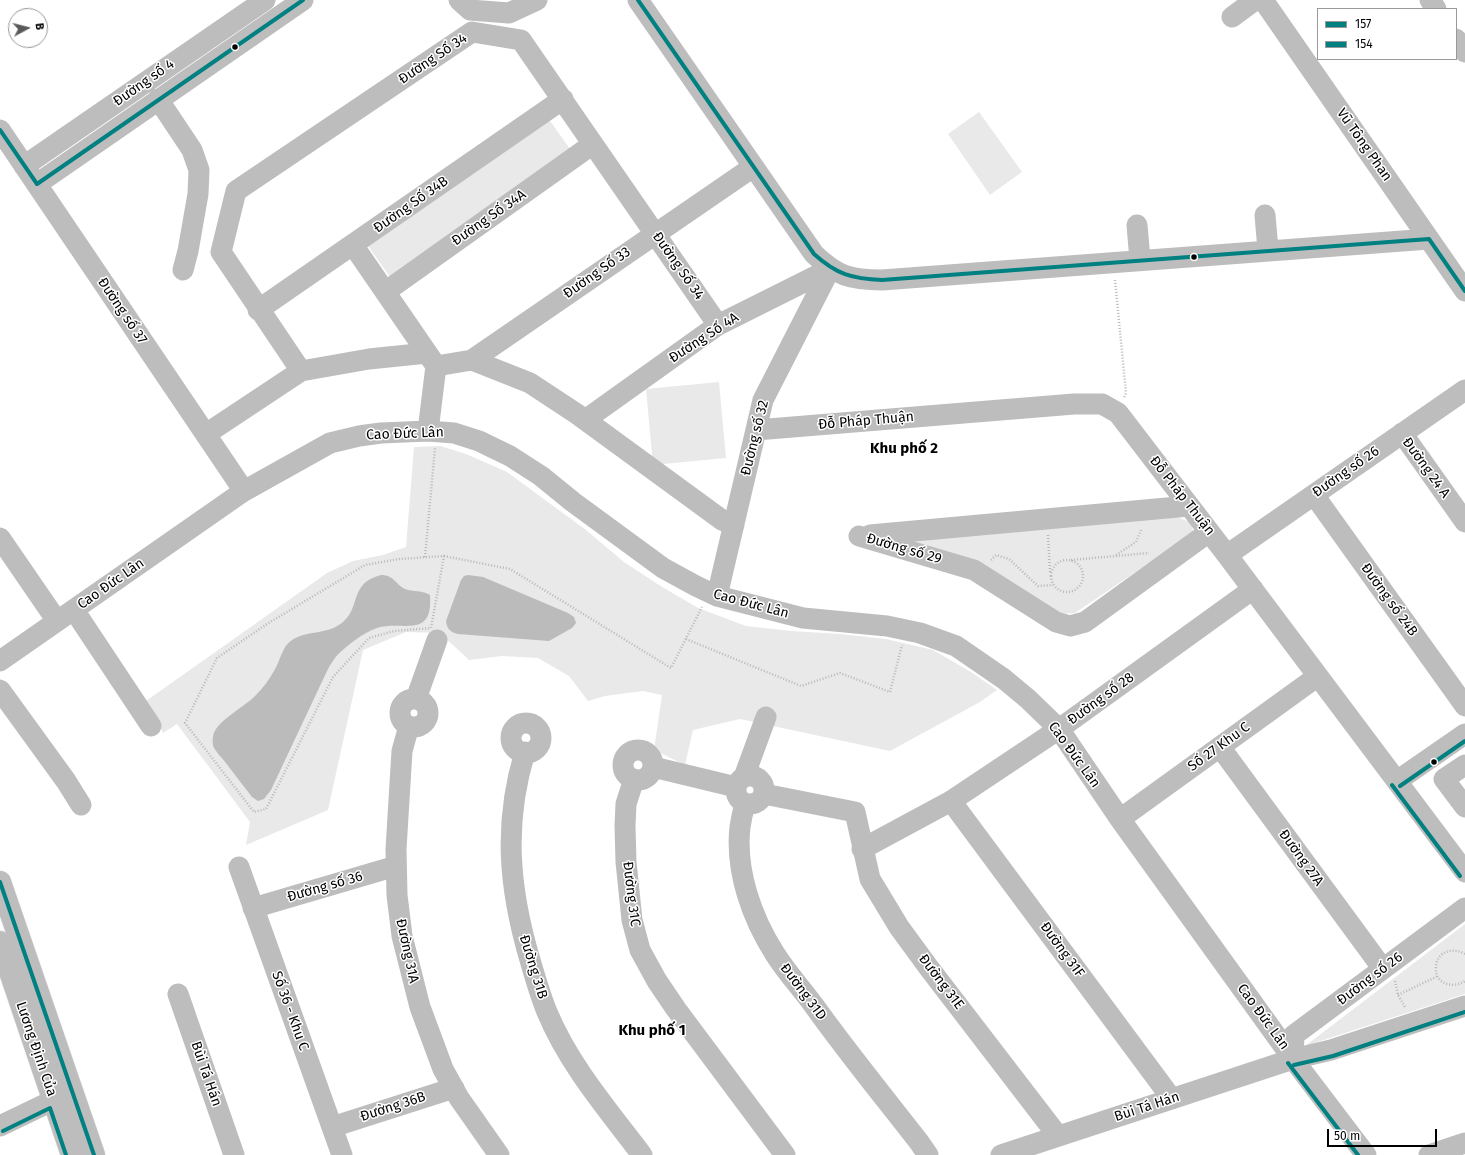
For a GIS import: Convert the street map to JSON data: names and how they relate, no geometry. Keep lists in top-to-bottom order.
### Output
{
  "streets": {
    "main road": ["Lương Định Của"],
    "street": [
      "Đường Số 34",
      "Đường số 4",
      "Vũ Tông Phan",
      "Đường Số 34B",
      "Đường Số 34A",
      "Đường Số 33",
      "Đường số 37",
      "Đường Số 4A",
      "Đỗ Pháp Thuận",
      "Cao Đức Lân",
      "Đường số 32",
      "Đường 24 A",
      "Đường số 26",
      "Đường số 29",
      "Đường số 24B",
      "Đường số 28",
      "Số 27 Khu C",
      "Đường 27A",
      "Đường số 36",
      "Đường 31C",
      "Đường 31F",
      "Đường 31A",
      "Đường 31B",
      "Đường 31E",
      "Đường 31D",
      "Số 36 - Khu C",
      "Bùi Tá Hán",
      "Đường 36B"
    ]
  },
  "crossings": [
    ["Đường Số 34", "Đường Số 34B"],
    ["Đường Số 34", "Đường Số 34A"],
    ["Đường Số 34", "Đường Số 33"],
    ["Đường Số 34", "Đường Số 4A"],
    ["Đường số 4", "Đường số 37"],
    ["Đường số 37", "Cao Đức Lân"],
    ["Đường Số 4A", "Đường số 32"],
    ["Đỗ Pháp Thuận", "Đường số 32"],
    ["Đỗ Pháp Thuận", "Đường số 26"],
    ["Đỗ Pháp Thuận", "Đường số 29"],
    ["Đỗ Pháp Thuận", "Đường số 28"],
    ["Đỗ Pháp Thuận", "Số 27 Khu C"],
    ["Cao Đức Lân", "Đường số 32"],
    ["Cao Đức Lân", "Đường số 26"],
    ["Cao Đức Lân", "Đường số 28"],
    ["Cao Đức Lân", "Số 27 Khu C"],
    ["Cao Đức Lân", "Bùi Tá Hán"],
    ["Đường 24 A", "Đường số 26"],
    ["Đường số 26", "Đường số 24B"],
    ["Đường số 26", "Đường 27A"],
    ["Đường số 26", "Bùi Tá Hán"],
    ["Đường số 28", "Đường 31F"],
    ["Đường số 28", "Đường 31E"],
    ["Số 27 Khu C", "Đường 27A"],
    ["Đường số 36", "Đường 31A"],
    ["Đường số 36", "Số 36 - Khu C"],
    ["Đường 31F", "Bùi Tá Hán"],
    ["Đường 31A", "Đường 36B"],
    ["Đường 31E", "Đường 31D"],
    ["Đường 31E", "Bùi Tá Hán"],
    ["Số 36 - Khu C", "Đường 36B"]
  ],
  "districts": ["Khu phố 2", "Khu phố 1"],
  "lines": ["transit line 157", "transit line 154"],
  "legend": ["157", "154"],
  "scale_bar": "50 m",
  "north": "right"
}
